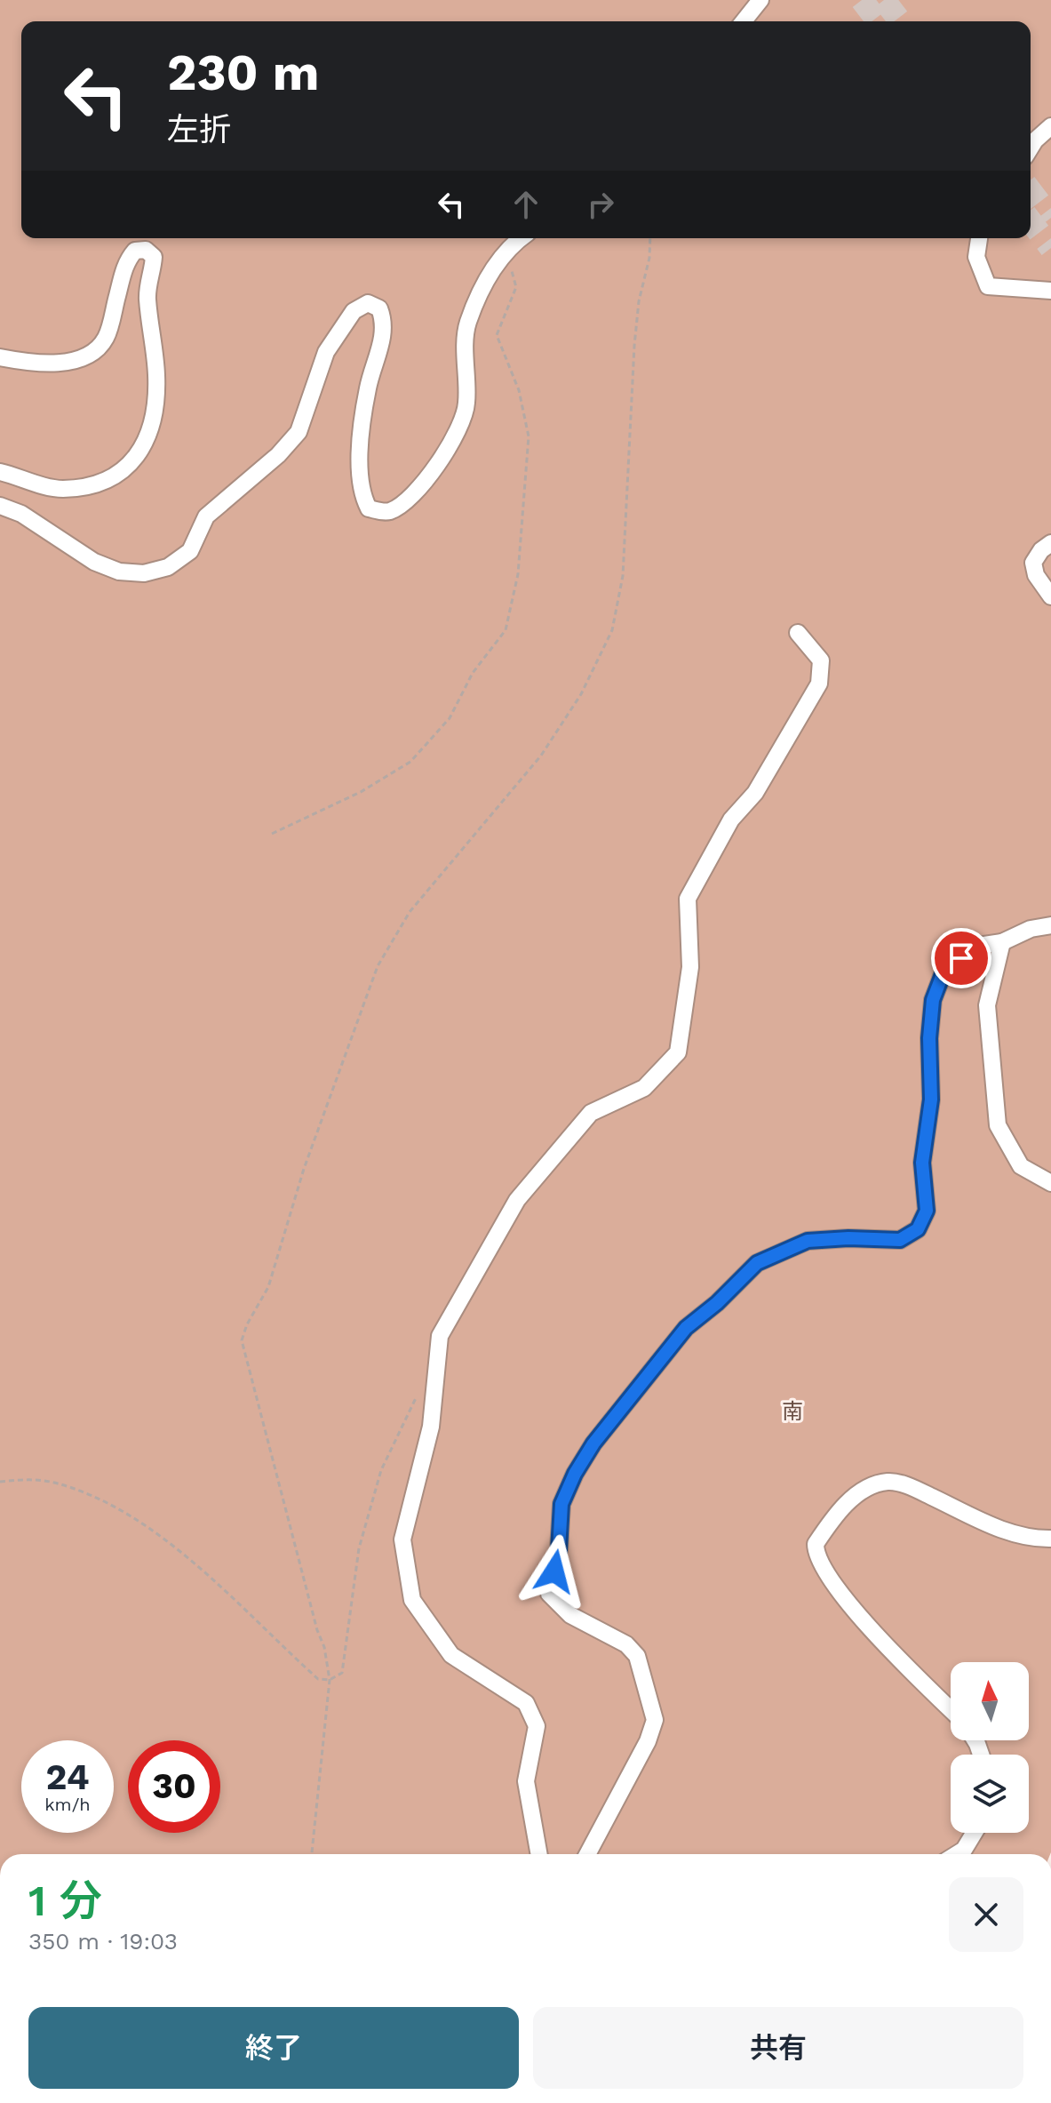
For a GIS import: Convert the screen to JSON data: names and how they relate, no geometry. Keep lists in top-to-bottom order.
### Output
{
  "districts": ["南"],
  "north": "top",
  "page": {
    "turn": ["230 m", "左折"],
    "speed": "24 km/h",
    "limit": "30",
    "heading": ["1 分", "350 m · 19:03"],
    "buttons": ["終了", "共有"]
  }
}
